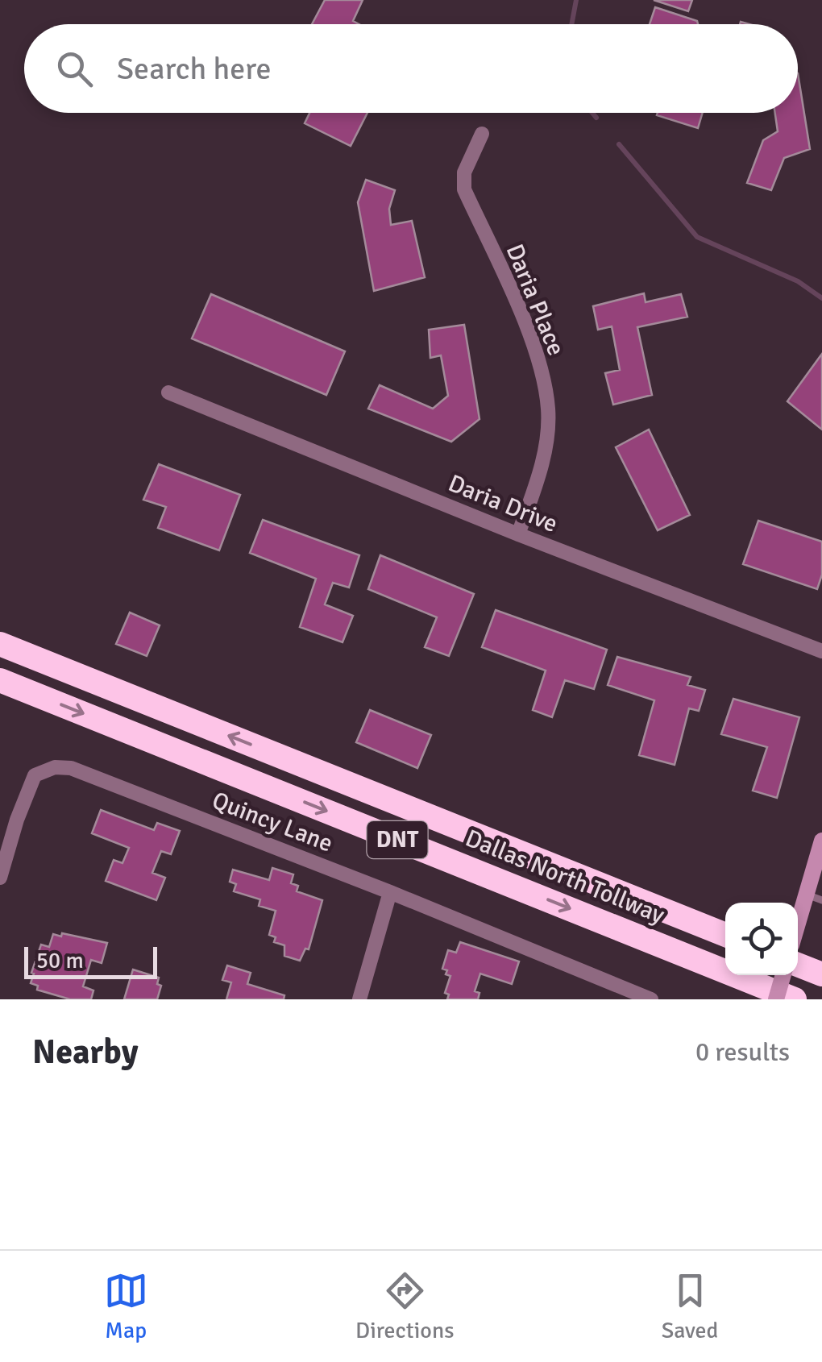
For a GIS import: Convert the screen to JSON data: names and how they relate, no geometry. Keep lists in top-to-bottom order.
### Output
{
  "streets": {
    "highway": ["DNT", "Dallas North Tollway"],
    "street": ["Daria Place", "Daria Drive", "Quincy Lane"]
  },
  "crossings": [
    ["Daria Place", "Daria Drive"]
  ],
  "scale_bar": "50 m",
  "page": {
    "search": "Search here",
    "scale": "50 m",
    "heading": ["Nearby", "0 results"],
    "nav": ["Map", "Directions", "Saved"]
  }
}
